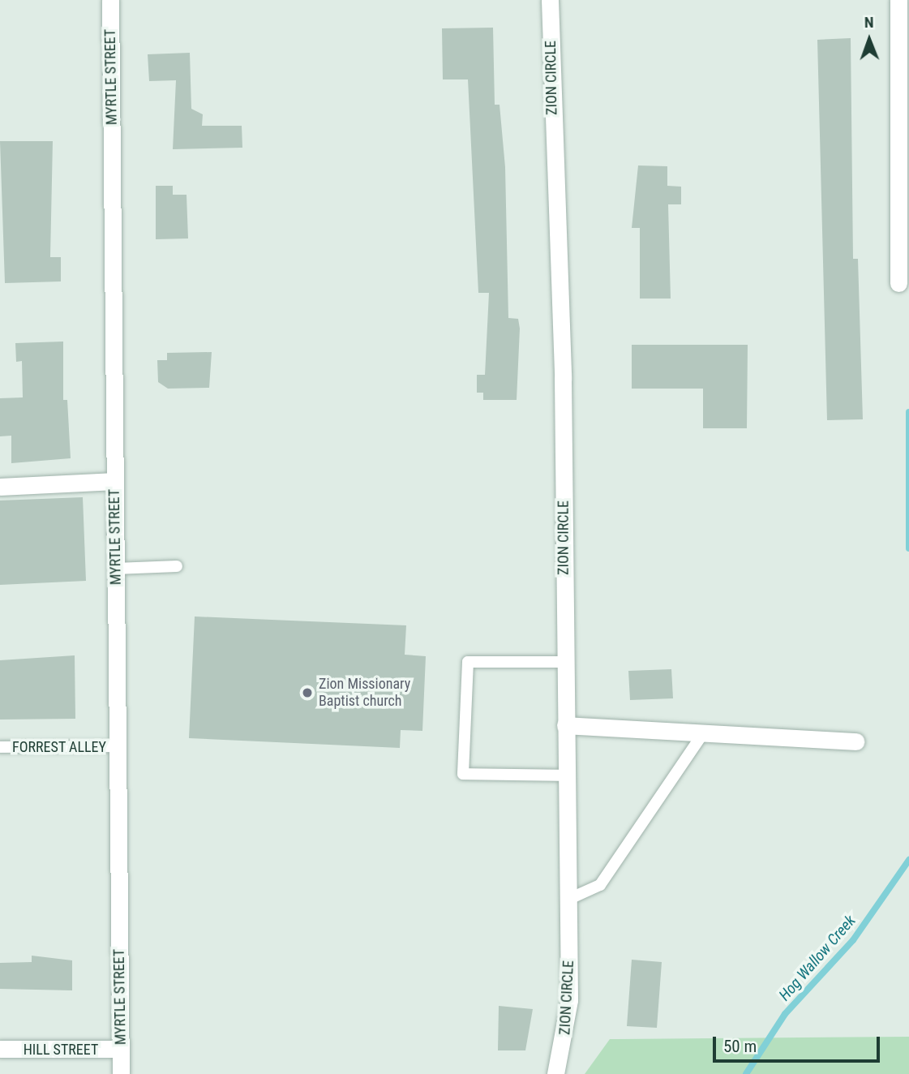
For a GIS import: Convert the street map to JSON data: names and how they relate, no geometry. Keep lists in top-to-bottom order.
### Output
{
  "streets": {
    "street": ["MYRTLE STREET", "ZION CIRCLE", "HILL STREET"],
    "lane": ["FORREST ALLEY"]
  },
  "crossings": [
    ["MYRTLE STREET", "FORREST ALLEY"],
    ["MYRTLE STREET", "HILL STREET"]
  ],
  "water": ["Hog Wallow Creek"],
  "places": ["Zion Missionary Baptist church"],
  "scale_bar": "50 m",
  "north": "top"
}
